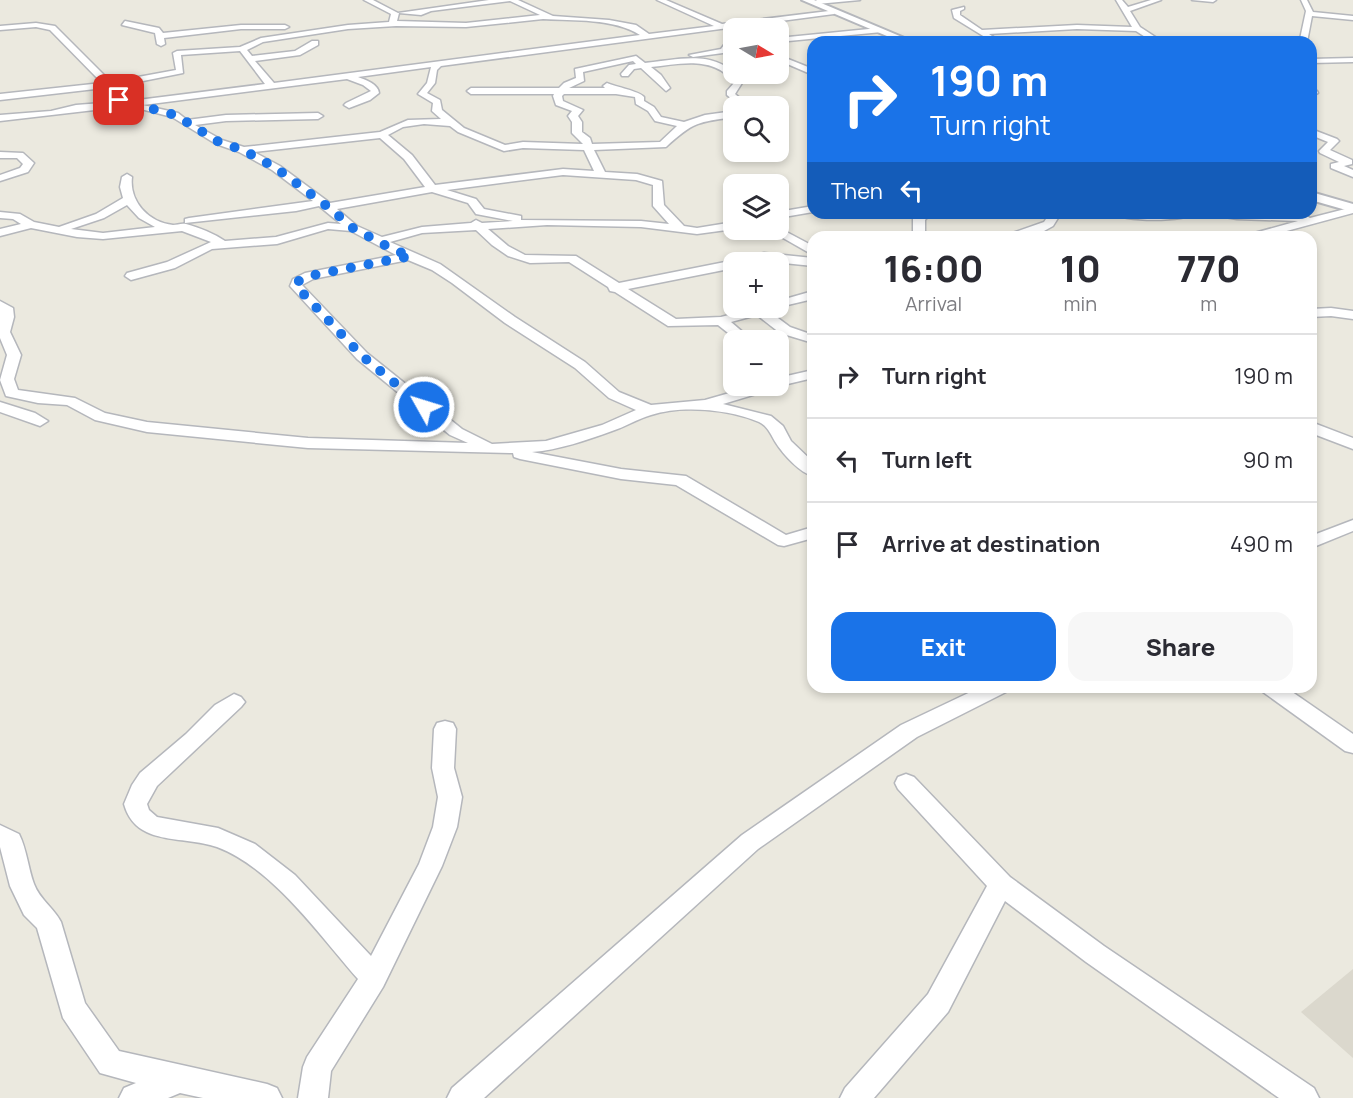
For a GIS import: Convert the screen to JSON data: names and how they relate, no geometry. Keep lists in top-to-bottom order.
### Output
{
  "north": "right",
  "page": {
    "map_buttons": ["+", "−"],
    "turn": ["190 m", "Turn right"],
    "then": "Then",
    "eta": [
      "16:00",
      "Arrival",
      "10",
      "min",
      "770",
      "m"
    ],
    "list": [
      {
        "name": "Turn right",
        "value": "190 m"
      },
      {
        "name": "Turn left",
        "value": "90 m"
      },
      {
        "name": "Arrive at destination",
        "value": "490 m"
      }
    ],
    "buttons": ["Exit", "Share"]
  }
}
